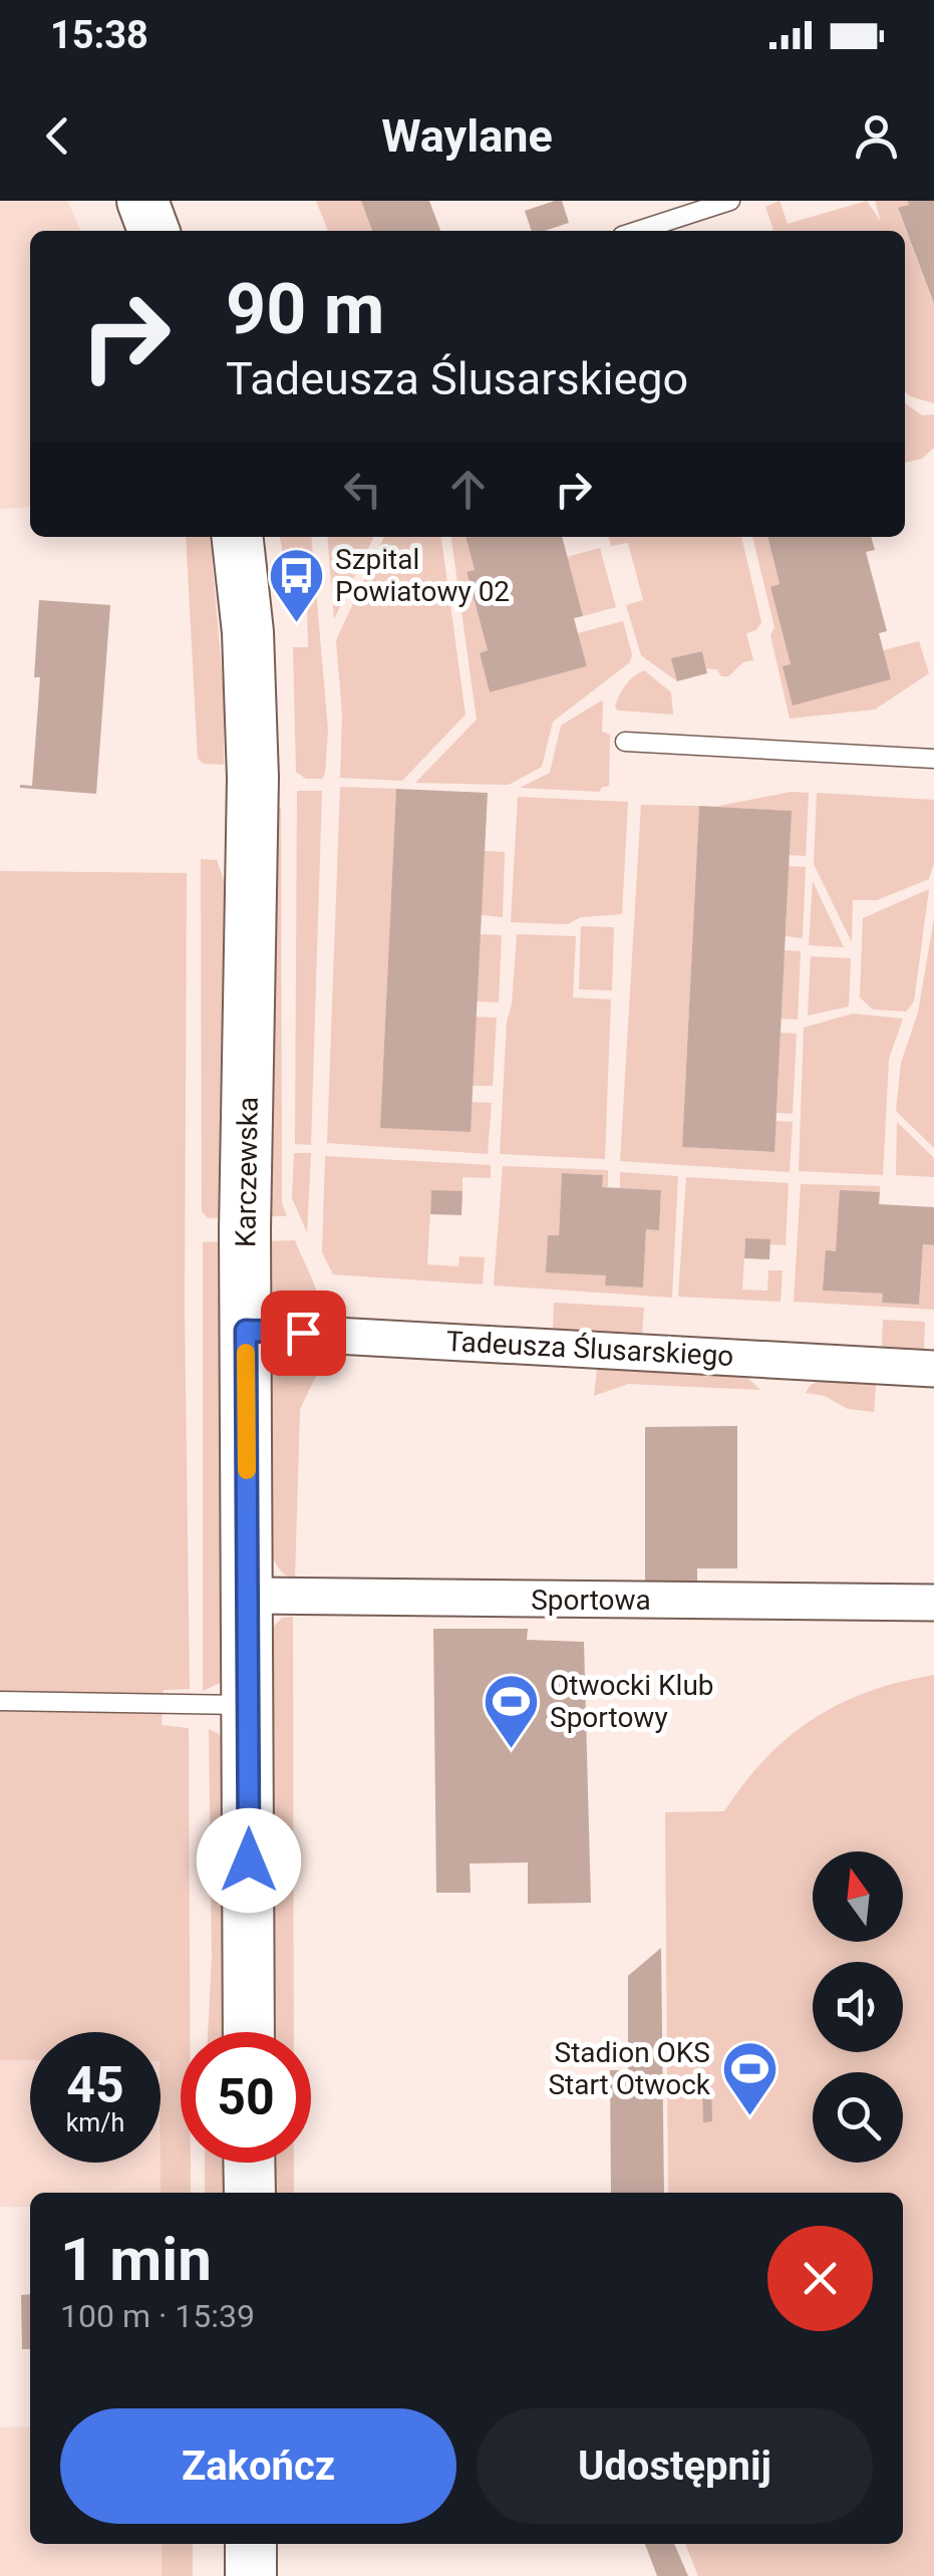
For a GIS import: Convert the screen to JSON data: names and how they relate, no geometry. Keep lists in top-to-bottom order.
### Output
{
  "streets": {
    "main road": ["Karczewska"],
    "street": ["Tadeusza Ślusarskiego", "Sportowa"]
  },
  "crossings": [
    ["Karczewska", "Tadeusza Ślusarskiego"],
    ["Karczewska", "Sportowa"]
  ],
  "places": {
    "bus stop": ["Szpital Powiatowy 02"],
    "sports": ["Otwocki Klub Sportowy", "Stadion OKS Start Otwock"]
  },
  "north": "top",
  "page": {
    "status": "15:38",
    "header": "Waylane",
    "turn": ["90 m", "Tadeusza Ślusarskiego"],
    "speed": "45 km/h",
    "limit": "50",
    "heading": ["1 min", "100 m · 15:39"],
    "buttons": ["Zakończ", "Udostępnij"]
  }
}
